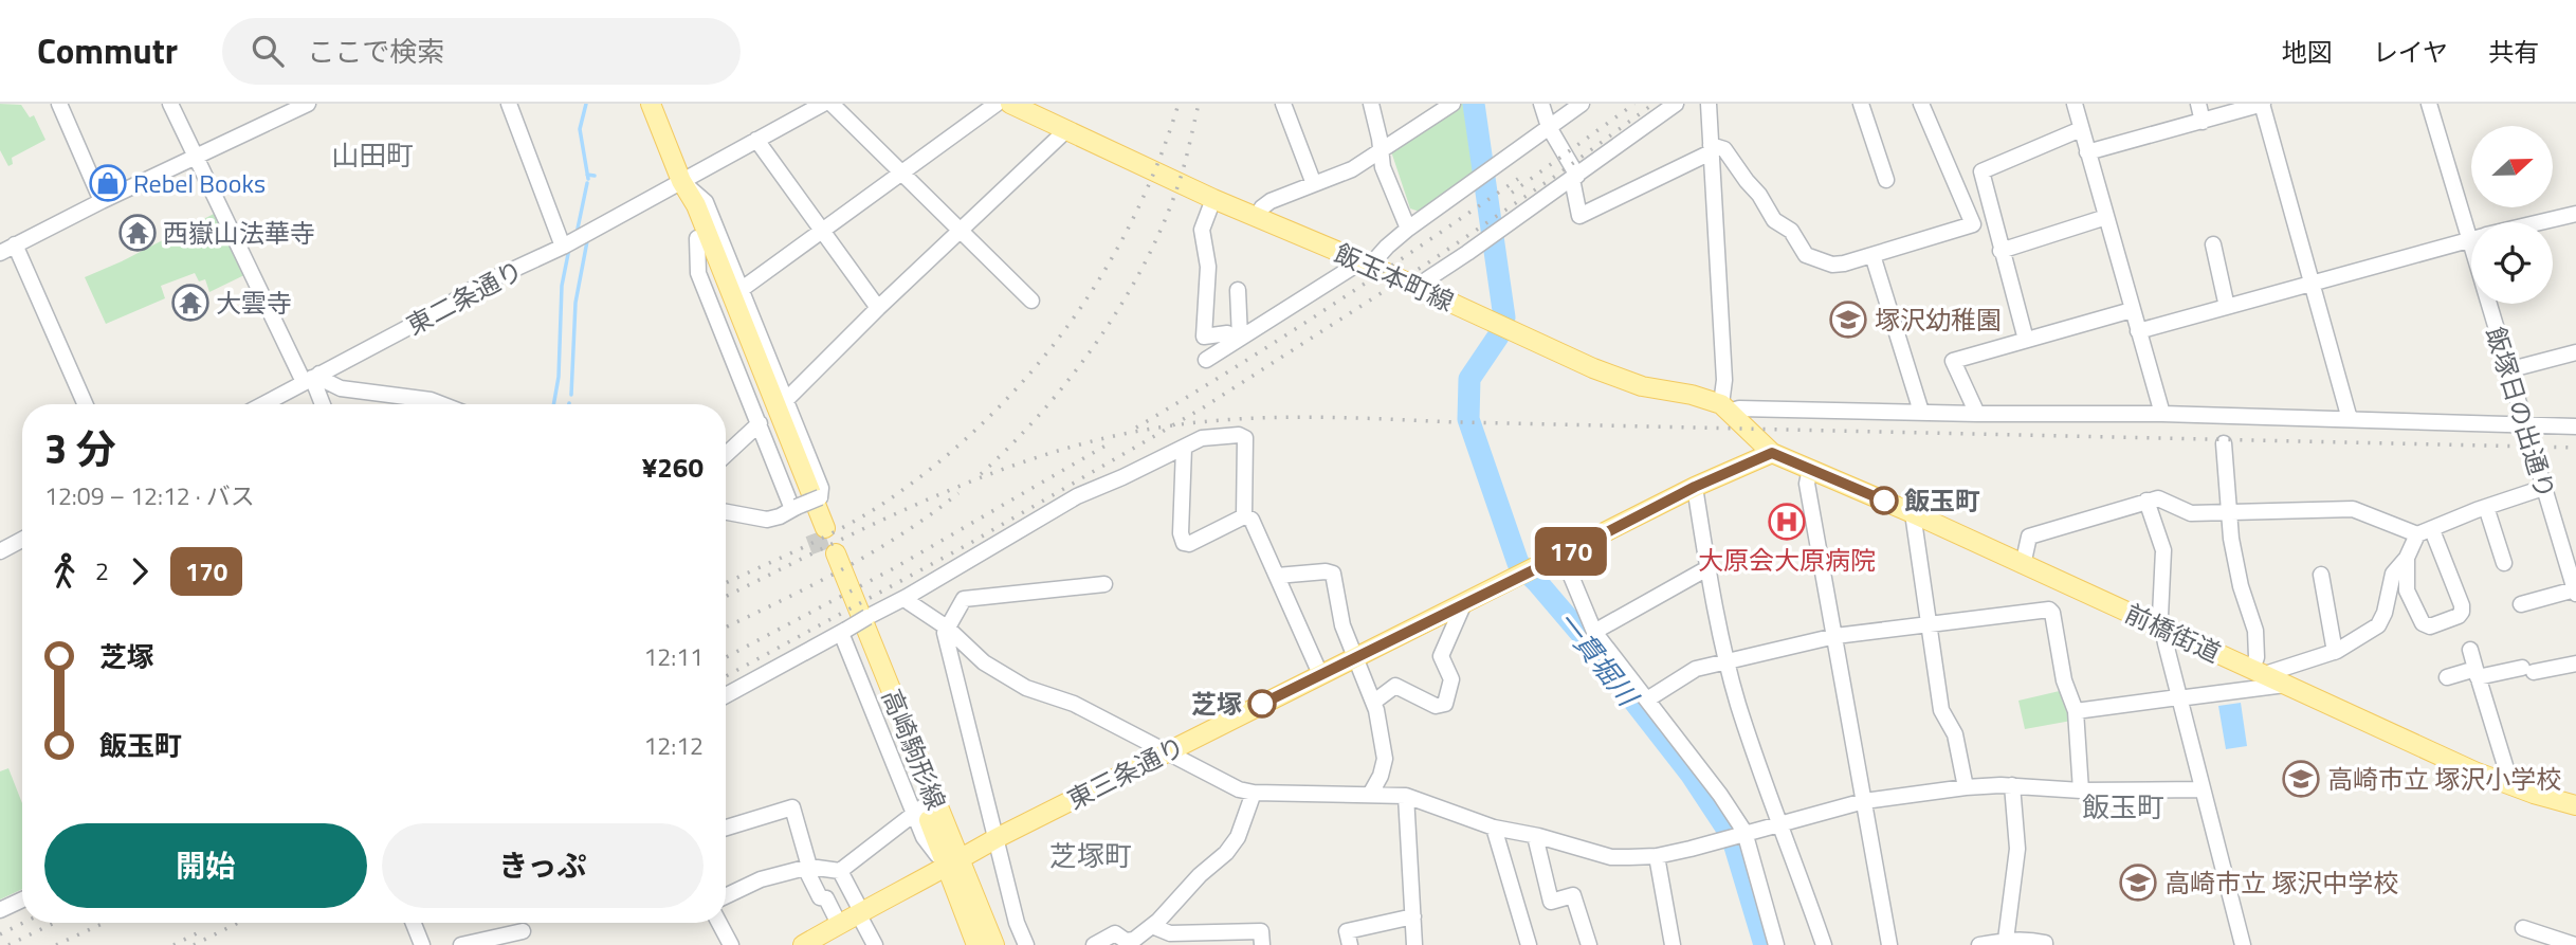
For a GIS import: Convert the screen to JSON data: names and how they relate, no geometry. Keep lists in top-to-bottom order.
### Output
{
  "streets": {
    "main road": [
      "飯玉本町線",
      "前橋街道",
      "高崎駒形線",
      "東三条通り"
    ],
    "street": ["東二条通り", "飯塚日の出通り"]
  },
  "crossings": [
    ["飯玉本町線", "前橋街道"],
    ["飯玉本町線", "東三条通り"],
    ["前橋街道", "東三条通り"],
    ["高崎駒形線", "東三条通り"]
  ],
  "districts": ["山田町", "飯玉町", "芝塚町"],
  "water": ["一貫堀川"],
  "places": {
    "shop": ["Rebel Books"],
    "temple": ["西嶽山法華寺", "大雲寺"],
    "school or university": ["塚沢幼稚園", "高崎市立 塚沢小学校", "高崎市立 塚沢中学校"],
    "other": ["飯玉町", "芝塚"],
    "hospital": ["大原会大原病院"]
  },
  "lines": ["bus line 170"],
  "north": "right",
  "page": {
    "header": "Commutr",
    "search": "ここで検索",
    "nav": ["地図", "レイヤ", "共有"],
    "on_map": "170",
    "heading": ["3 分", "12:09 – 12:12 · バス", "¥260"],
    "legs": ["2", "170"],
    "list": [
      {
        "name": "芝塚",
        "value": "12:11"
      },
      {
        "name": "飯玉町",
        "value": "12:12"
      }
    ],
    "buttons": ["開始", "きっぷ"]
  }
}
